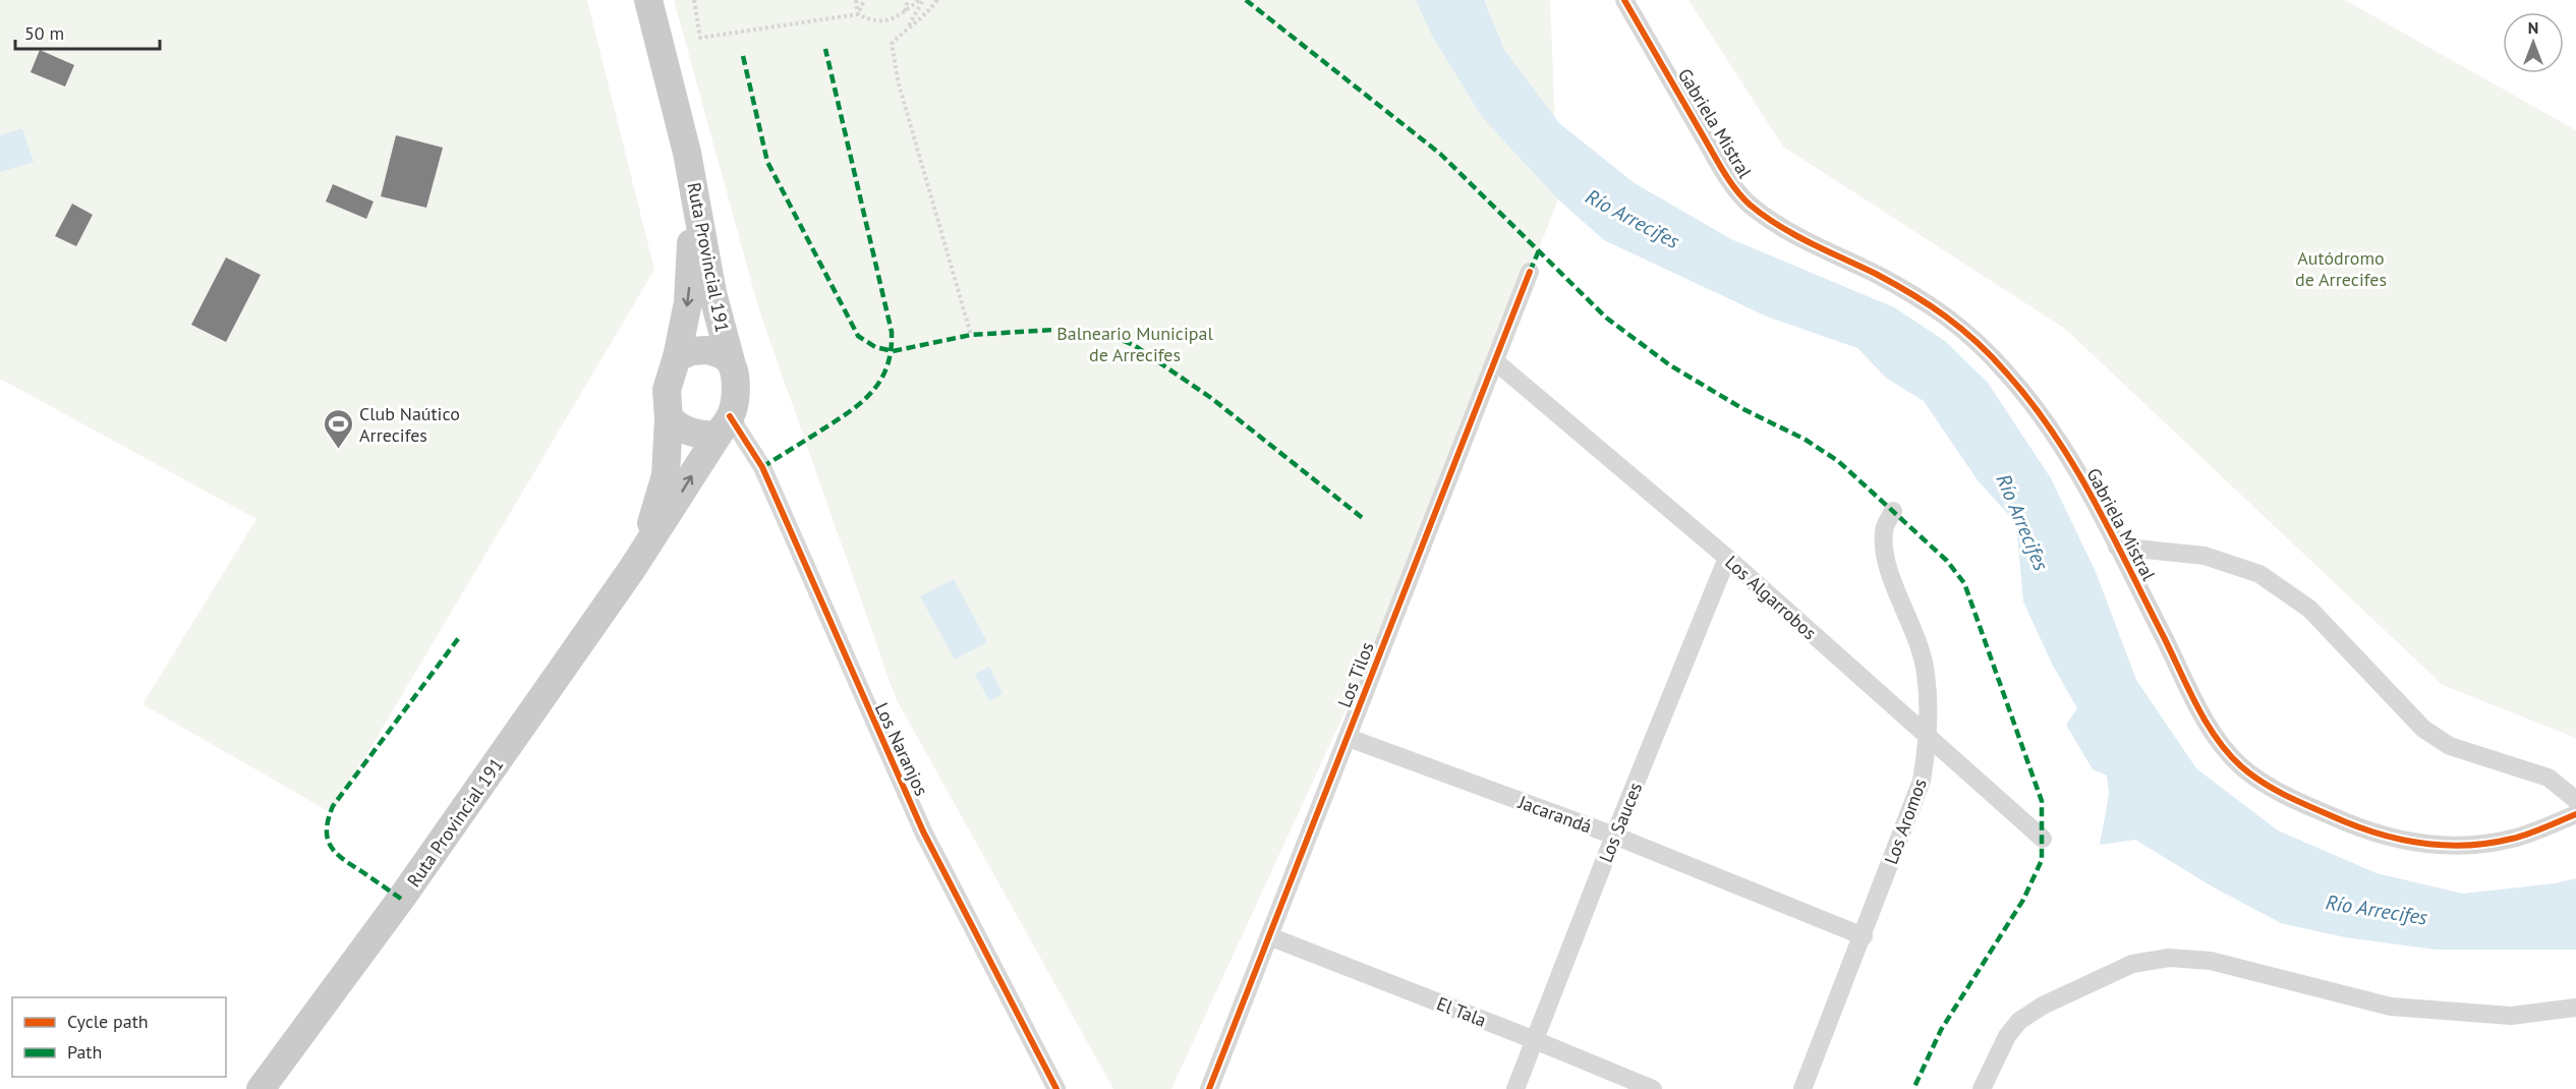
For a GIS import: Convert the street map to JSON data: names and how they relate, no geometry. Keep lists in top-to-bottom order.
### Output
{
  "streets": {
    "main road": ["Ruta Provincial 191"],
    "street": [
      "Gabriela Mistral",
      "Los Algarrobos",
      "Los Tilos",
      "Los Naranjos",
      "Jacarandá",
      "Los Aromos",
      "Los Sauces",
      "El Tala"
    ]
  },
  "crossings": [
    ["Ruta Provincial 191", "Los Naranjos"],
    ["Los Algarrobos", "Los Tilos"],
    ["Los Algarrobos", "Los Aromos"],
    ["Los Algarrobos", "Los Sauces"],
    ["Los Tilos", "Jacarandá"],
    ["Los Tilos", "El Tala"],
    ["Jacarandá", "Los Aromos"],
    ["Jacarandá", "Los Sauces"],
    ["Los Sauces", "El Tala"]
  ],
  "water": ["Río Arrecifes"],
  "parks": ["Autódromo de Arrecifes", "Balneario Municipal de Arrecifes"],
  "places": {
    "sports": ["Club Naútico Arrecifes"]
  },
  "legend": ["Cycle path", "Path"],
  "scale_bar": "50 m",
  "north": "top"
}
